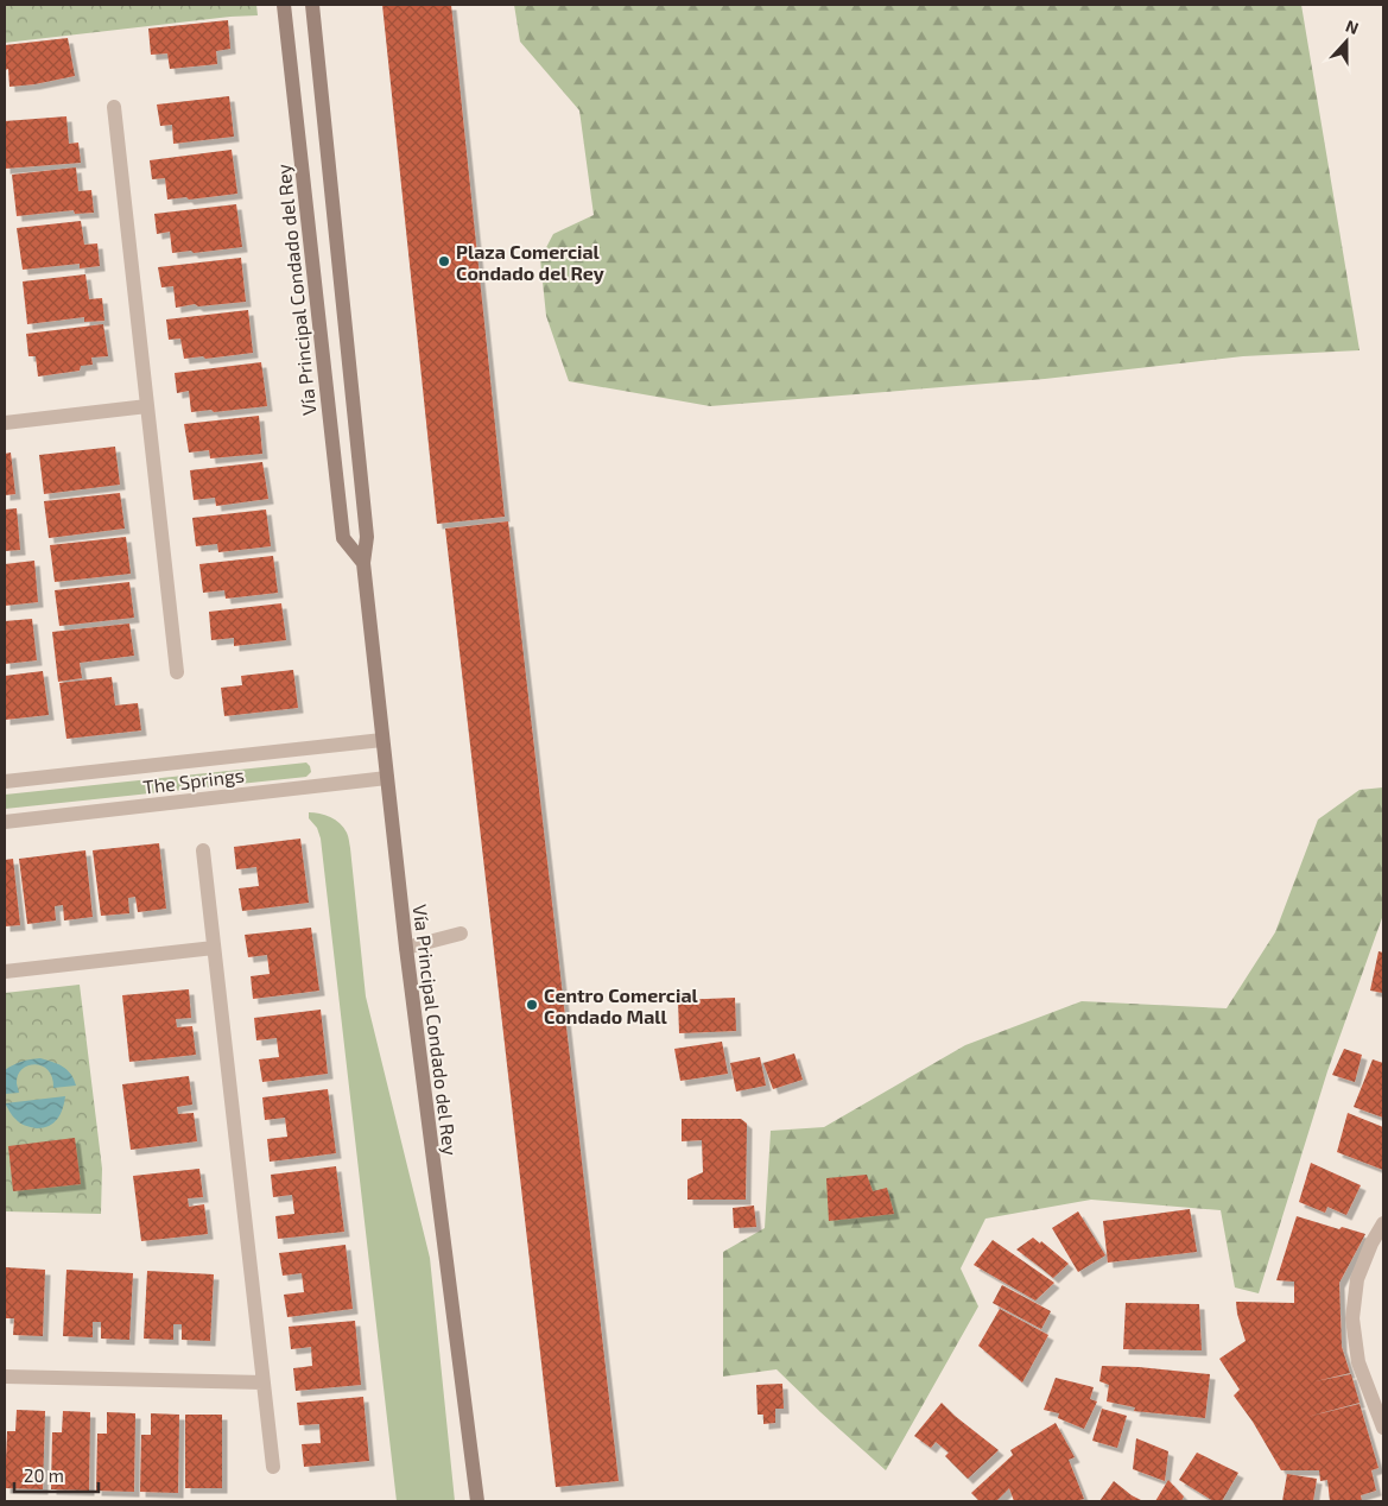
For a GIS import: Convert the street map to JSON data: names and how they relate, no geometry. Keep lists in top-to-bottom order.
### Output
{
  "streets": {
    "street": ["Vía Principal Condado del Rey", "The Springs"]
  },
  "crossings": [
    ["Vía Principal Condado del Rey", "The Springs"]
  ],
  "places": ["Plaza Comercial Condado del Rey", "Centro Comercial Condado Mall"],
  "scale_bar": "20 m",
  "north": "top"
}
